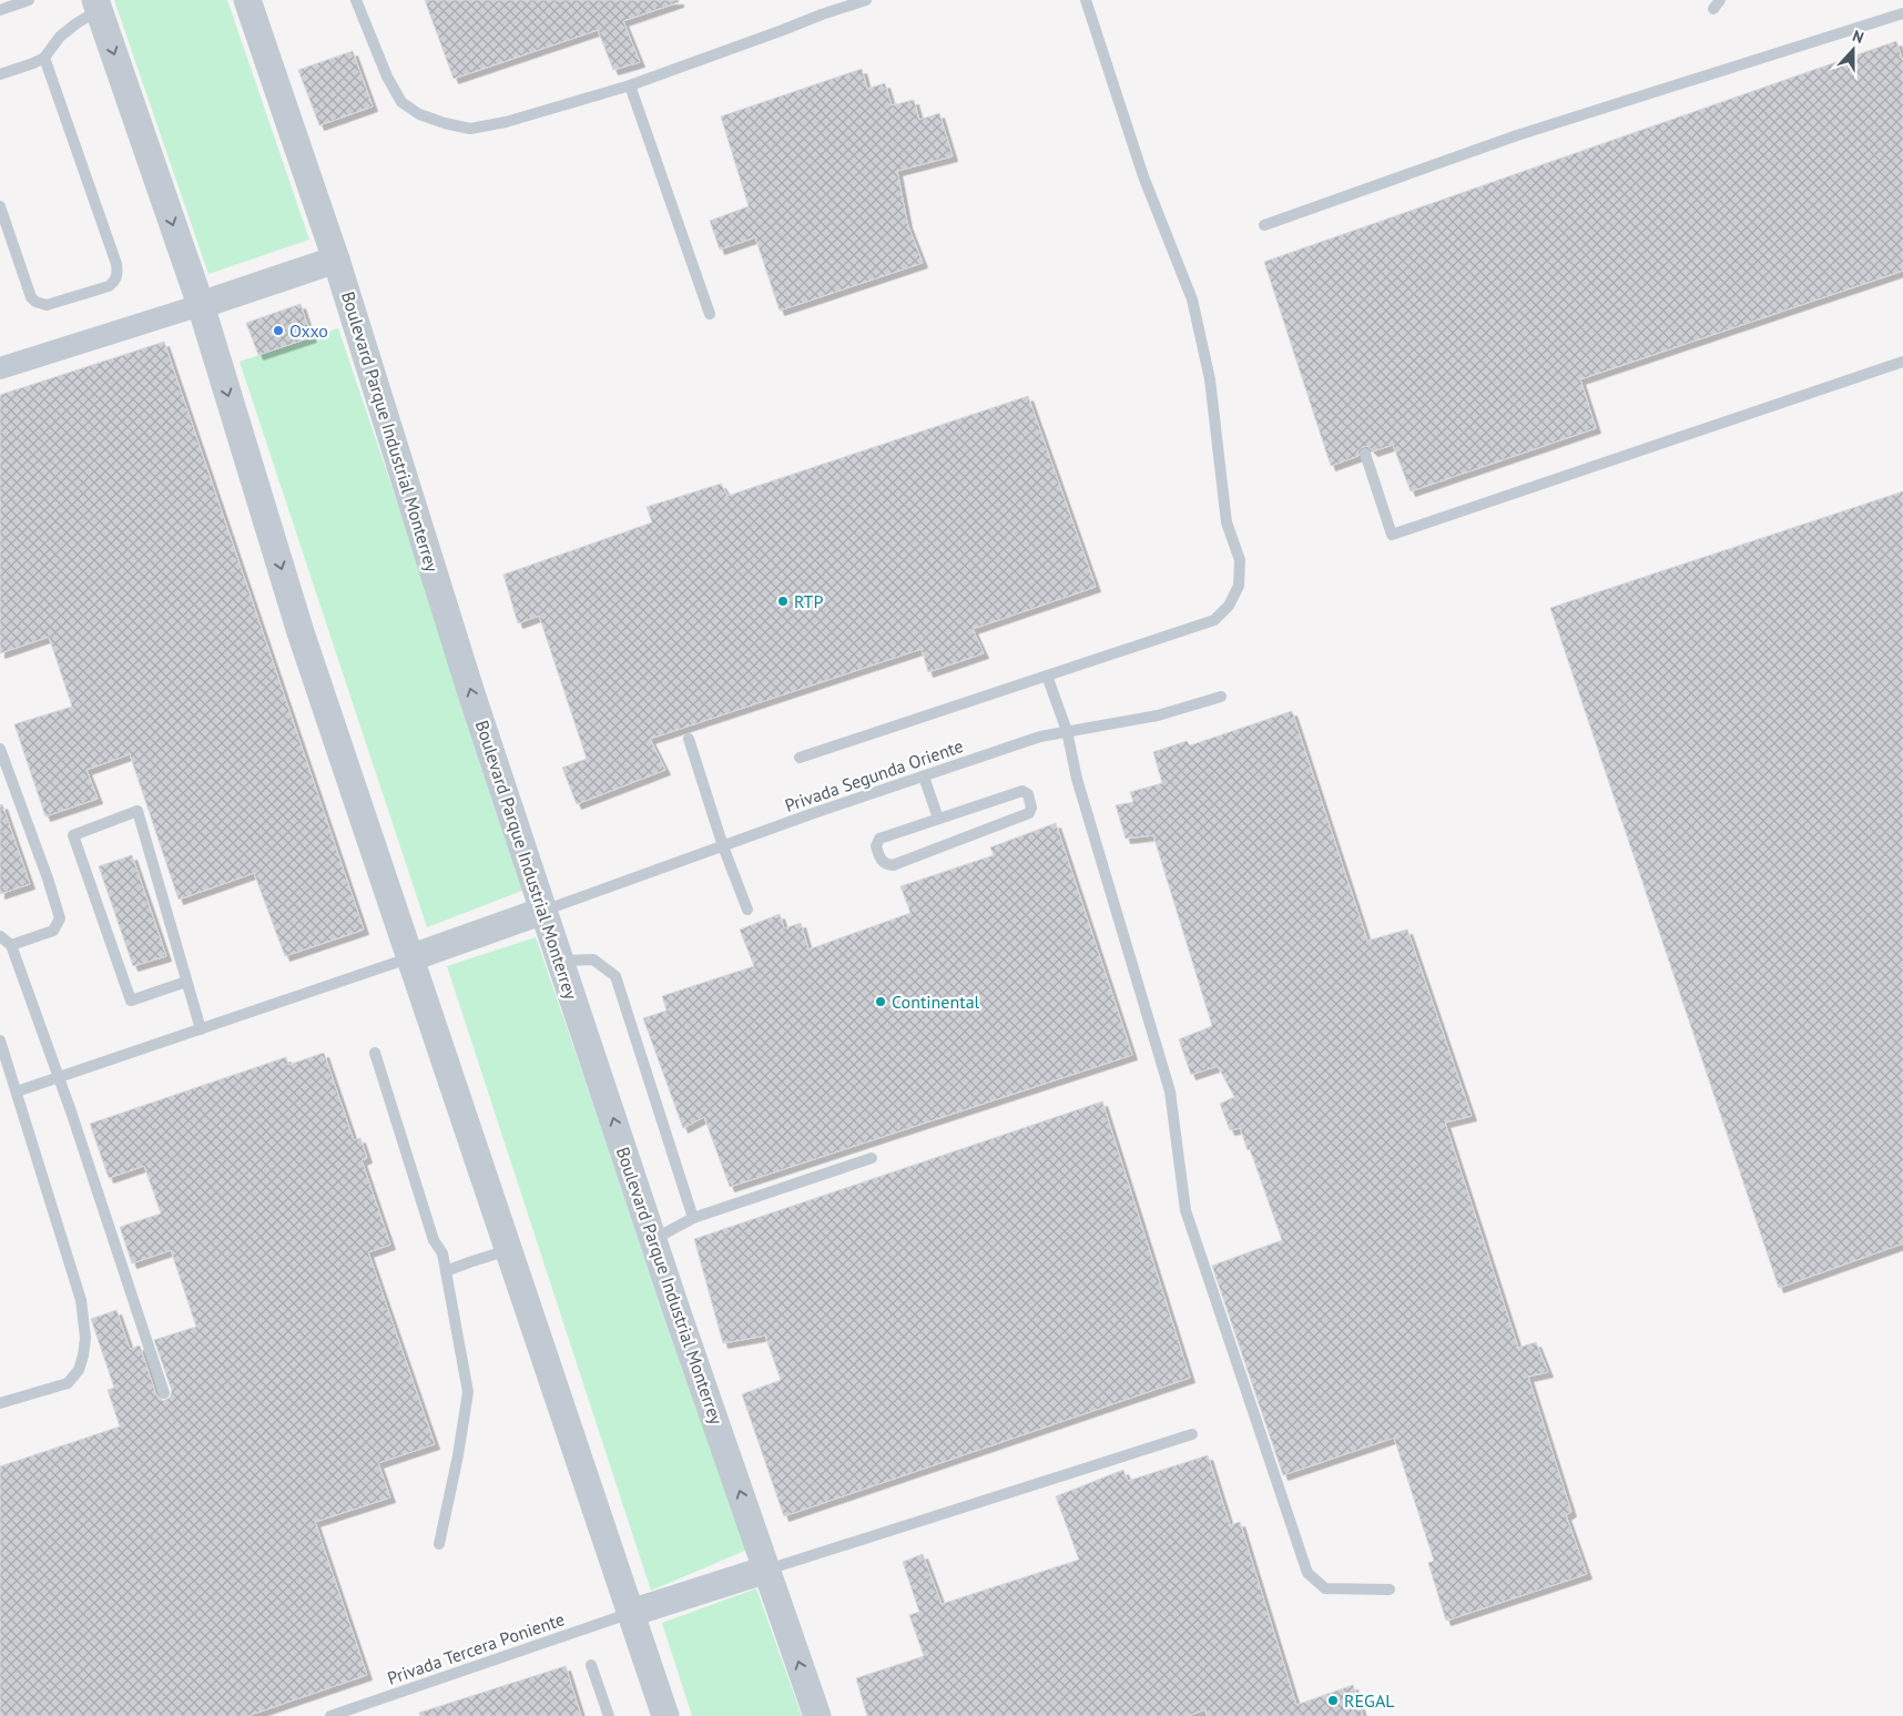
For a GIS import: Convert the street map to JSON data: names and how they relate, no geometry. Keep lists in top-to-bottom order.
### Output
{
  "streets": {
    "street": ["Boulevard Parque Industrial Monterrey"],
    "lane": ["Privada Segunda Oriente", "Privada Tercera Poniente"]
  },
  "crossings": [
    ["Boulevard Parque Industrial Monterrey", "Privada Segunda Oriente"]
  ],
  "places": [
    "Oxxo",
    "RTP",
    "Continental",
    "REGAL"
  ],
  "north": "top"
}
